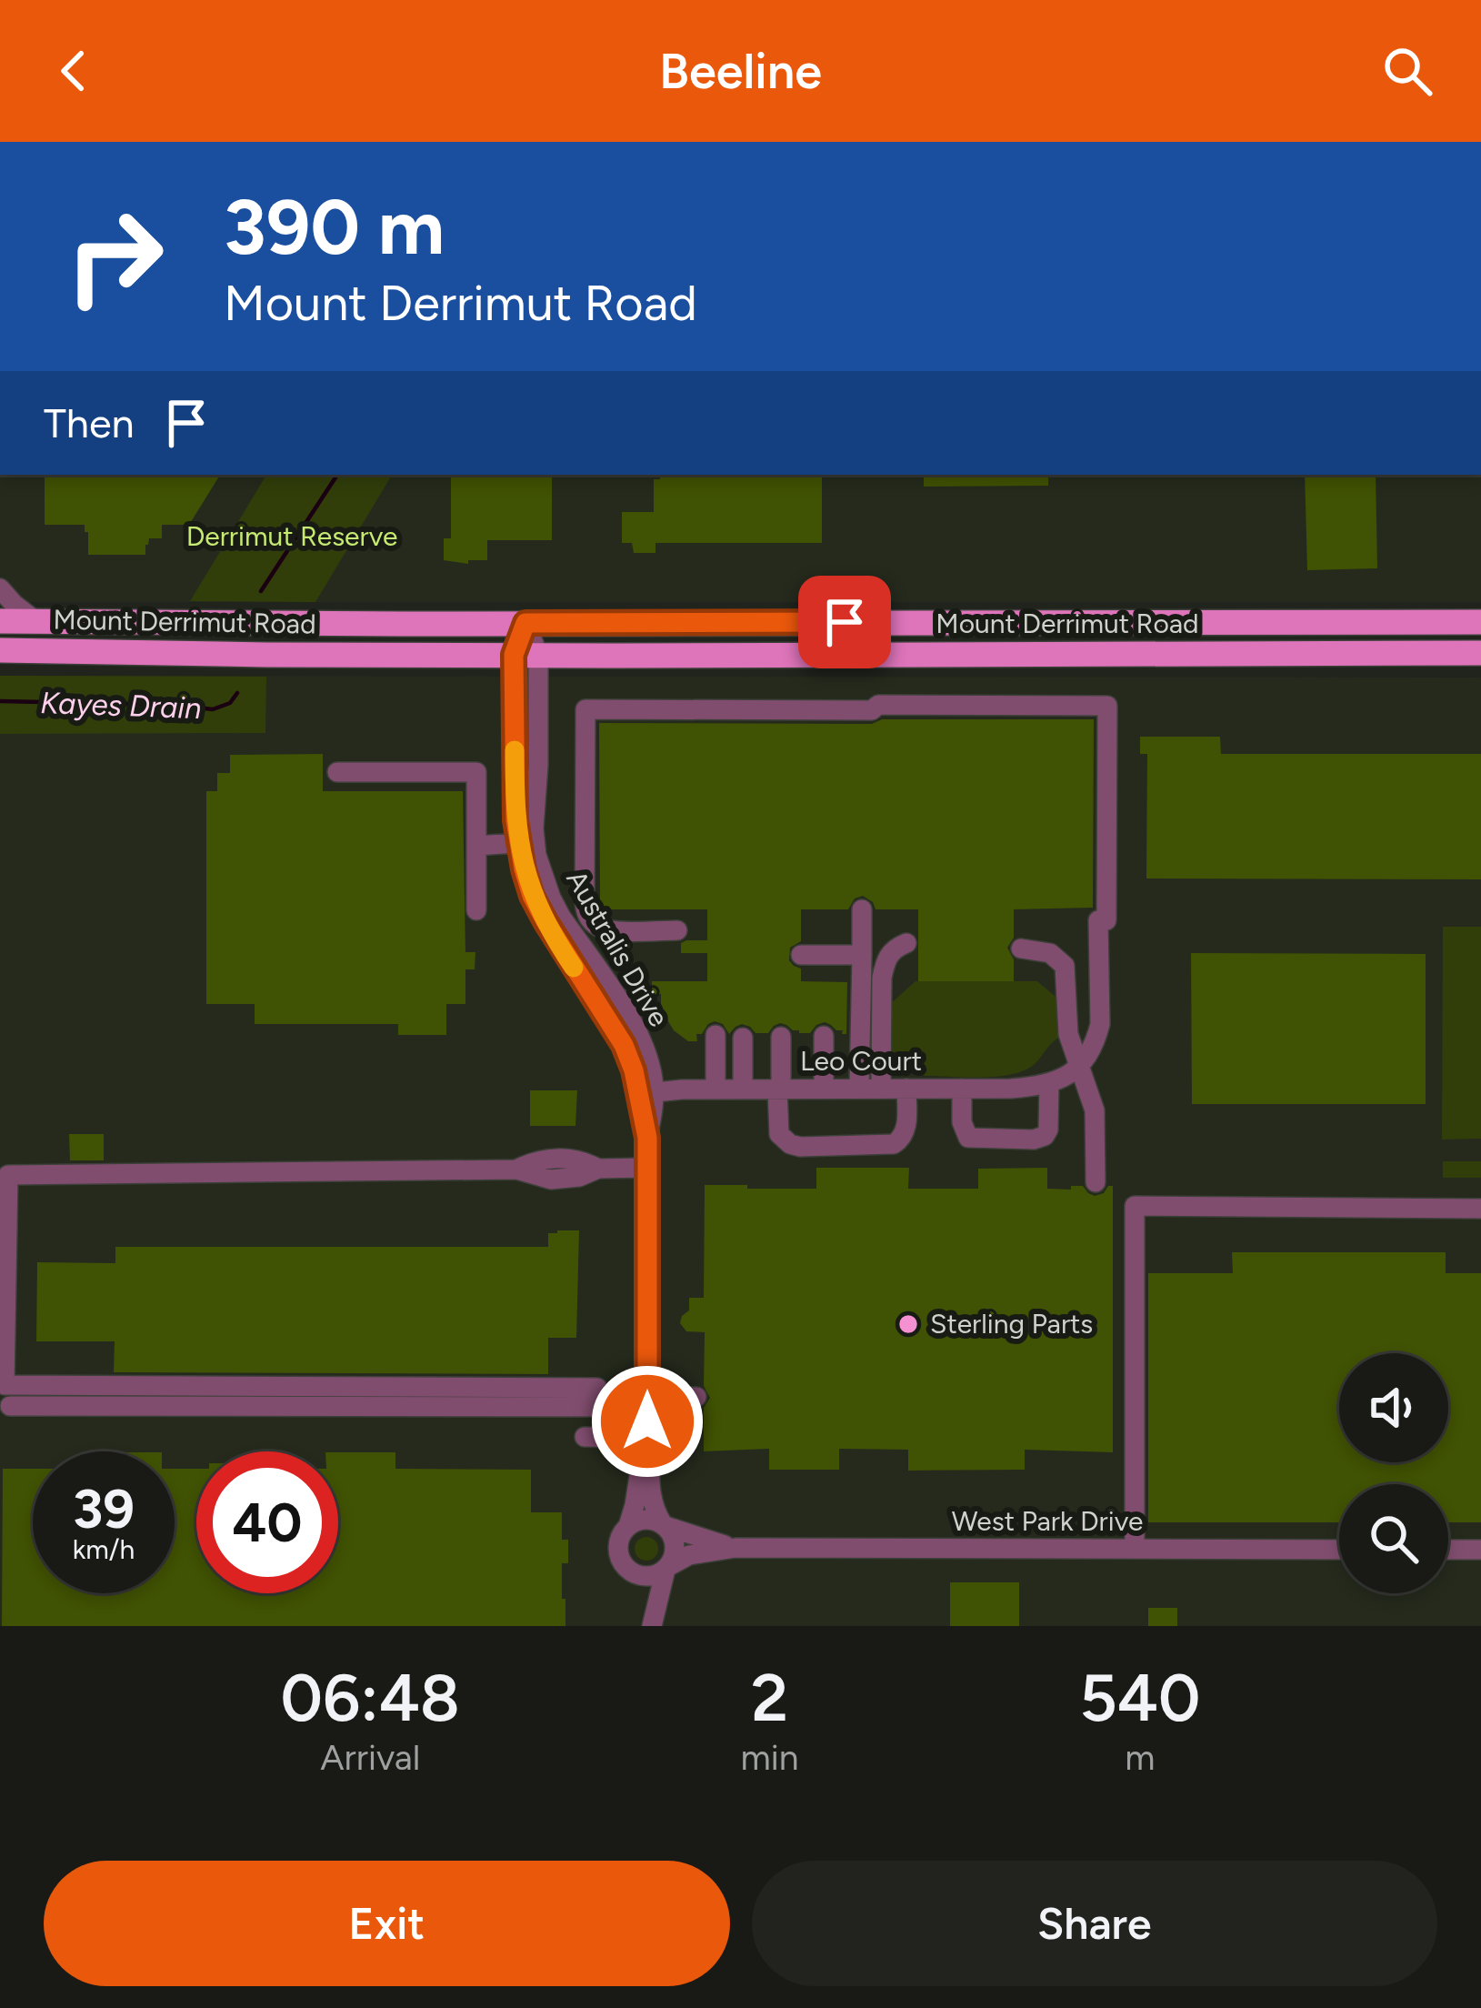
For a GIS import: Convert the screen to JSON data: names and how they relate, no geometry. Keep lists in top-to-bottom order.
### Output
{
  "streets": {
    "main road": ["Mount Derrimut Road"],
    "street": ["Australis Drive", "Leo Court", "West Park Drive"]
  },
  "crossings": [
    ["Mount Derrimut Road", "Australis Drive"],
    ["Australis Drive", "Leo Court"],
    ["Australis Drive", "West Park Drive"]
  ],
  "water": ["Kayes Drain"],
  "parks": ["Derrimut Reserve"],
  "places": ["Sterling Parts"],
  "page": {
    "header": "Beeline",
    "turn": ["390 m", "Mount Derrimut Road"],
    "then": "Then",
    "speed": "39 km/h",
    "limit": "40",
    "eta": [
      "06:48",
      "Arrival",
      "2",
      "min",
      "540",
      "m"
    ],
    "buttons": ["Exit", "Share"]
  }
}
